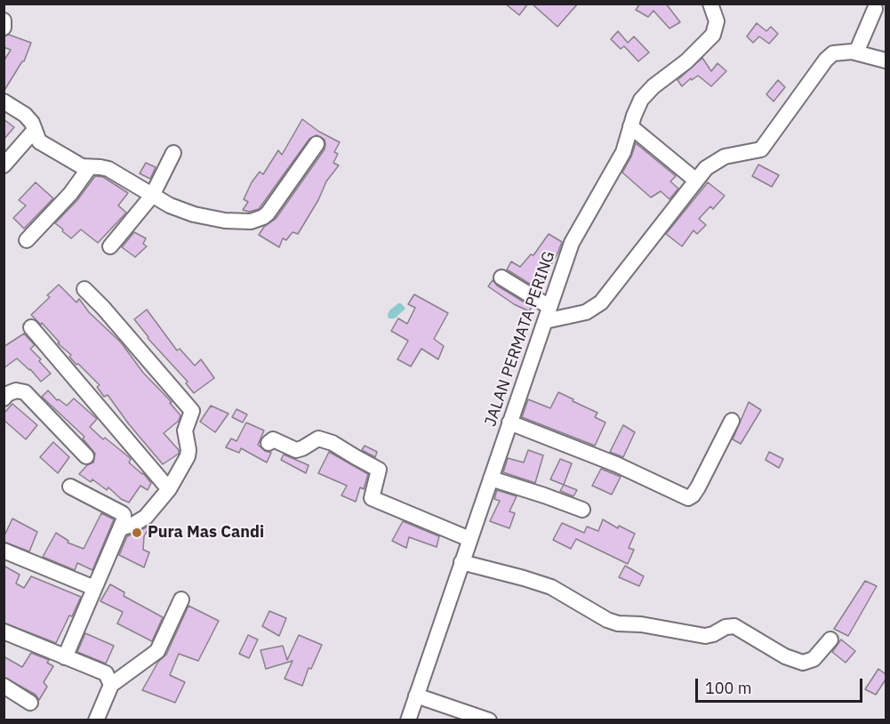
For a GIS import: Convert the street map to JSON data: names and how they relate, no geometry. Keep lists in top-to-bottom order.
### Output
{
  "streets": {
    "street": ["JALAN PERMATA PERING"]
  },
  "places": ["Pura Mas Candi"],
  "scale_bar": "100 m"
}
